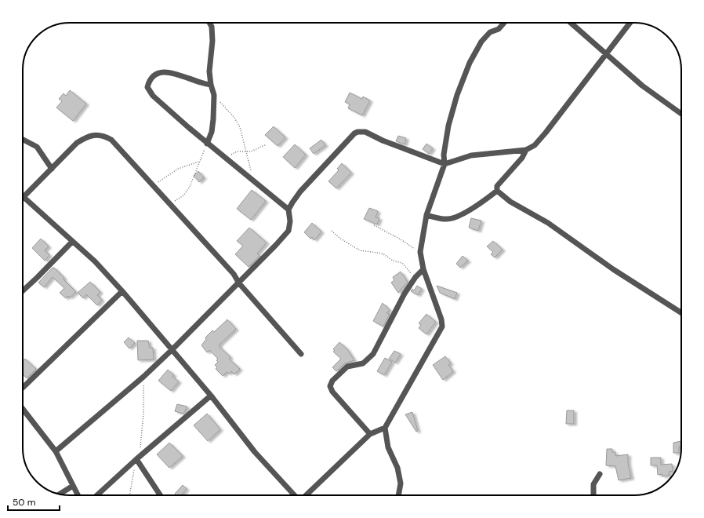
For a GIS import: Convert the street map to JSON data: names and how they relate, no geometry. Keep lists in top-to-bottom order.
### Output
{
  "scale_bar": "50 m"
}
